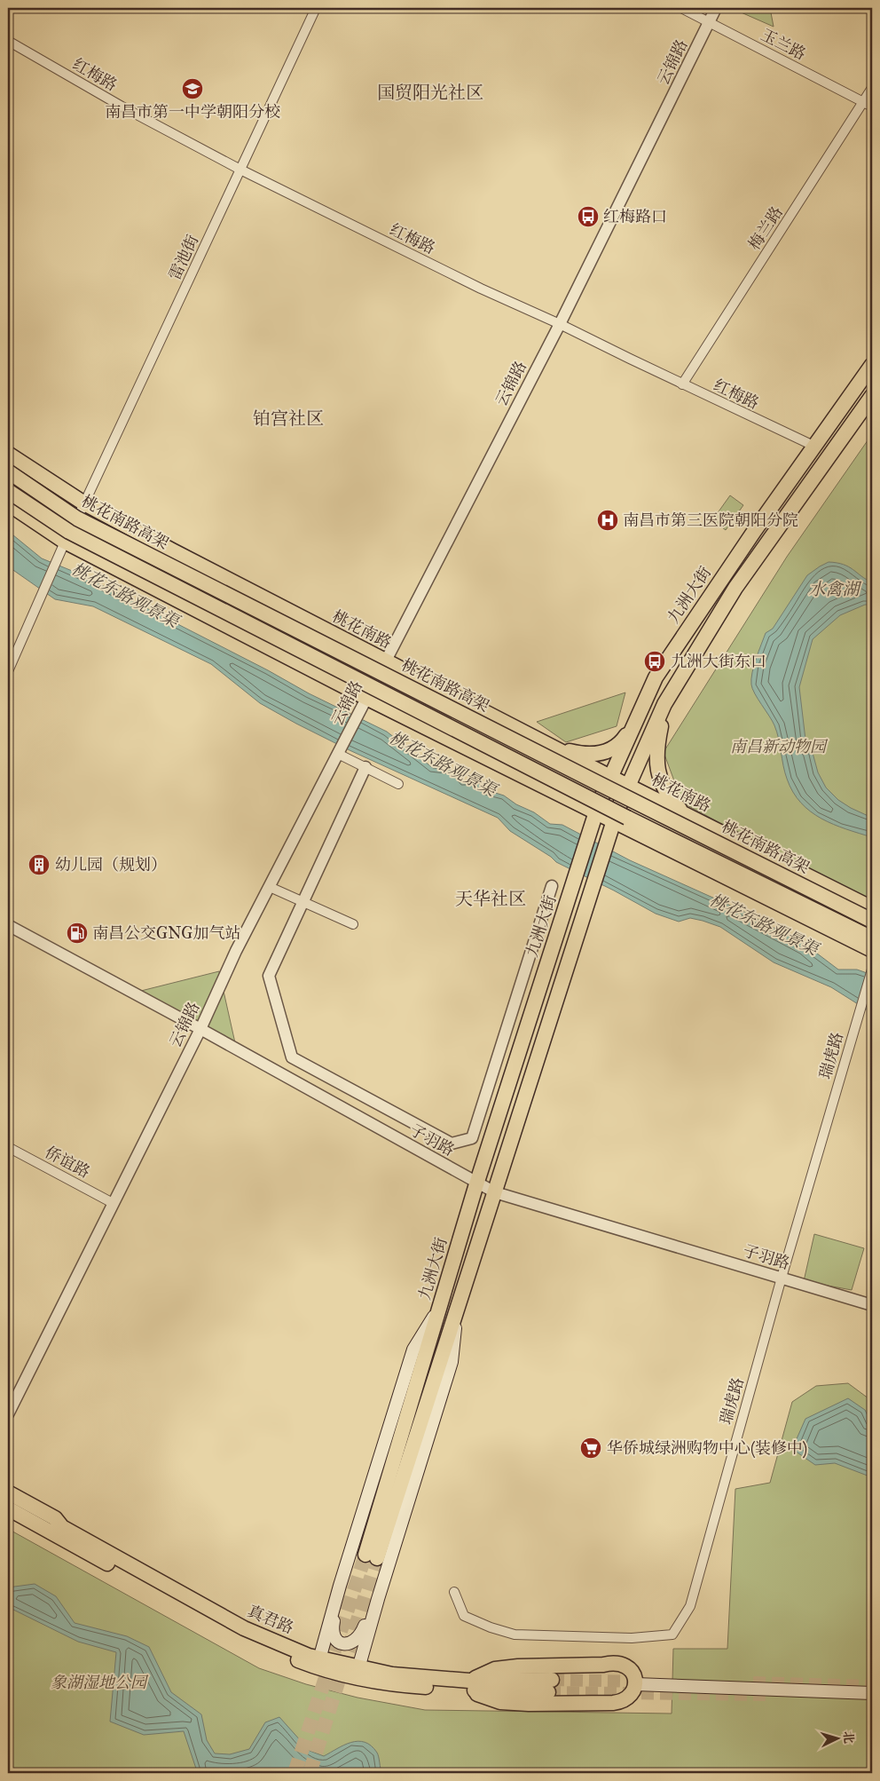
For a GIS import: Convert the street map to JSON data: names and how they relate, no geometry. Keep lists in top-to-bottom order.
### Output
{
  "streets": {
    "main road": [
      "桃花南路高架",
      "九洲大街",
      "桃花南路",
      "真君路"
    ],
    "street": [
      "玉兰路",
      "云锦路",
      "红梅路",
      "梅兰路",
      "雷池街",
      "瑞虎路",
      "子羽路",
      "侨谊路"
    ]
  },
  "crossings": [
    ["玉兰路", "云锦路"],
    ["玉兰路", "梅兰路"],
    ["云锦路", "红梅路"],
    ["云锦路", "桃花南路"],
    ["云锦路", "子羽路"],
    ["云锦路", "侨谊路"],
    ["红梅路", "梅兰路"],
    ["红梅路", "雷池街"],
    ["红梅路", "九洲大街"],
    ["雷池街", "桃花南路高架"],
    ["雷池街", "桃花南路"],
    ["九洲大街", "桃花南路"],
    ["九洲大街", "子羽路"],
    ["瑞虎路", "子羽路"]
  ],
  "districts": ["国贸阳光社区", "铂宫社区", "天华社区"],
  "water": ["水禽湖", "桃花东路观景渠"],
  "parks": ["南昌新动物园", "象湖湿地公园"],
  "places": {
    "school or university": ["南昌市第一中学朝阳分校"],
    "bus stop": ["红梅路口", "九洲大街东口"],
    "hospital": ["南昌市第三医院朝阳分院"],
    "building": ["幼儿园（规划）"],
    "fuel station": ["南昌公交GNG加气站"],
    "supermarket": ["华侨城绿洲购物中心(装修中)"]
  },
  "north": "right"
}
